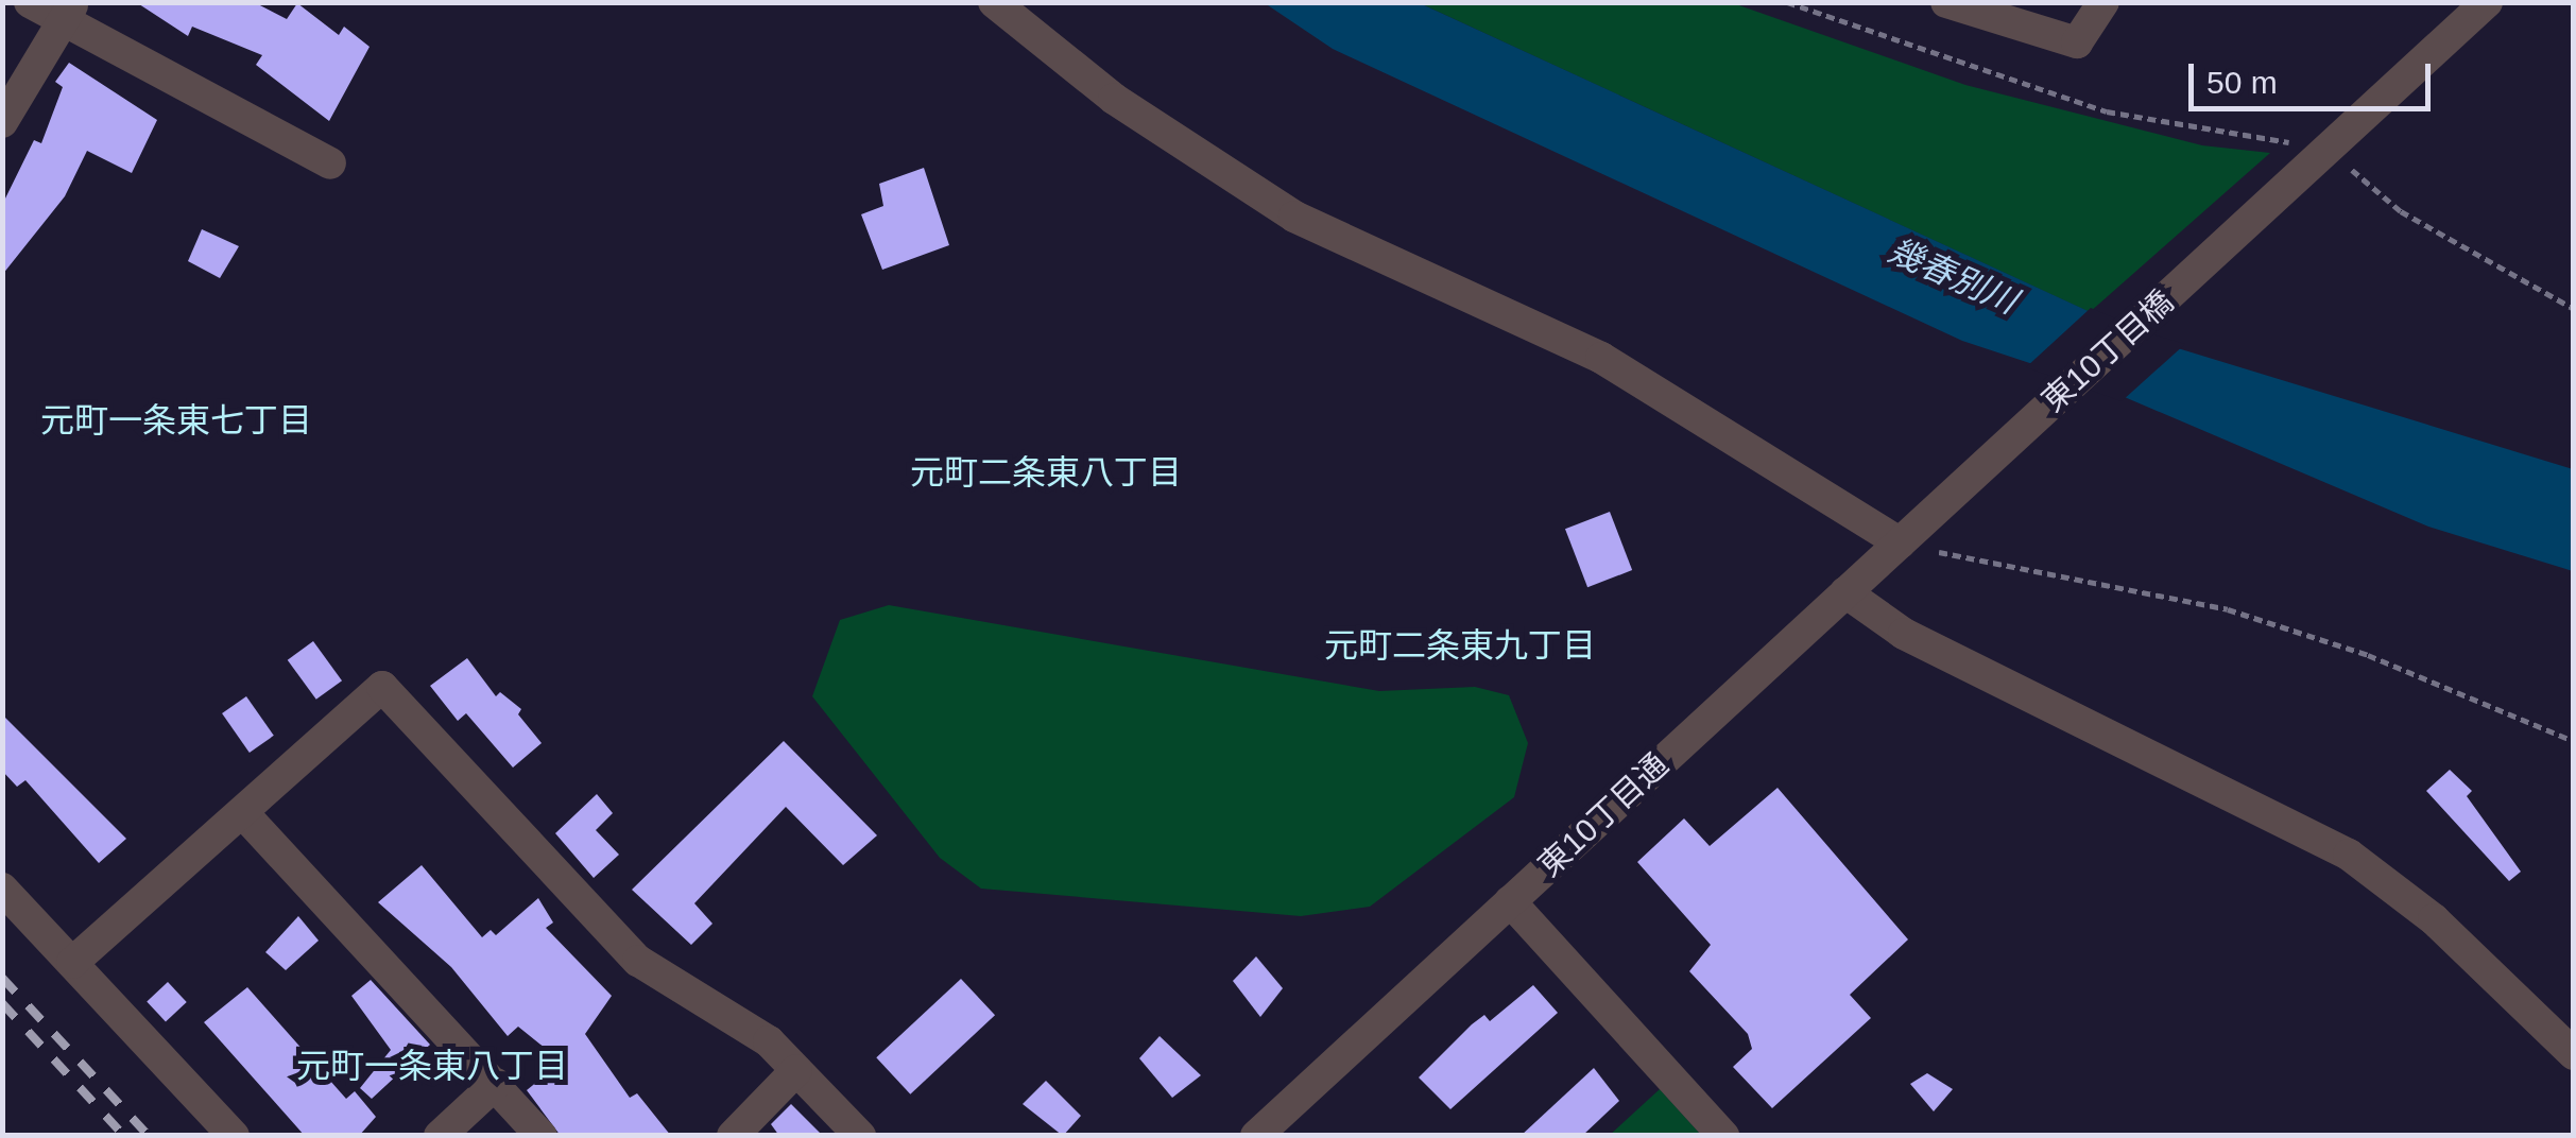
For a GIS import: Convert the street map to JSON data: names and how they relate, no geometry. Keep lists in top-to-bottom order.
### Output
{
  "streets": {
    "street": ["東10丁目橋", "東10丁目通"]
  },
  "crossings": [
    ["東10丁目橋", "東10丁目通"]
  ],
  "districts": [
    "元町一条東七丁目",
    "元町二条東八丁目",
    "元町二条東九丁目",
    "元町一条東八丁目"
  ],
  "water": ["幾春別川"],
  "scale_bar": "50 m"
}
